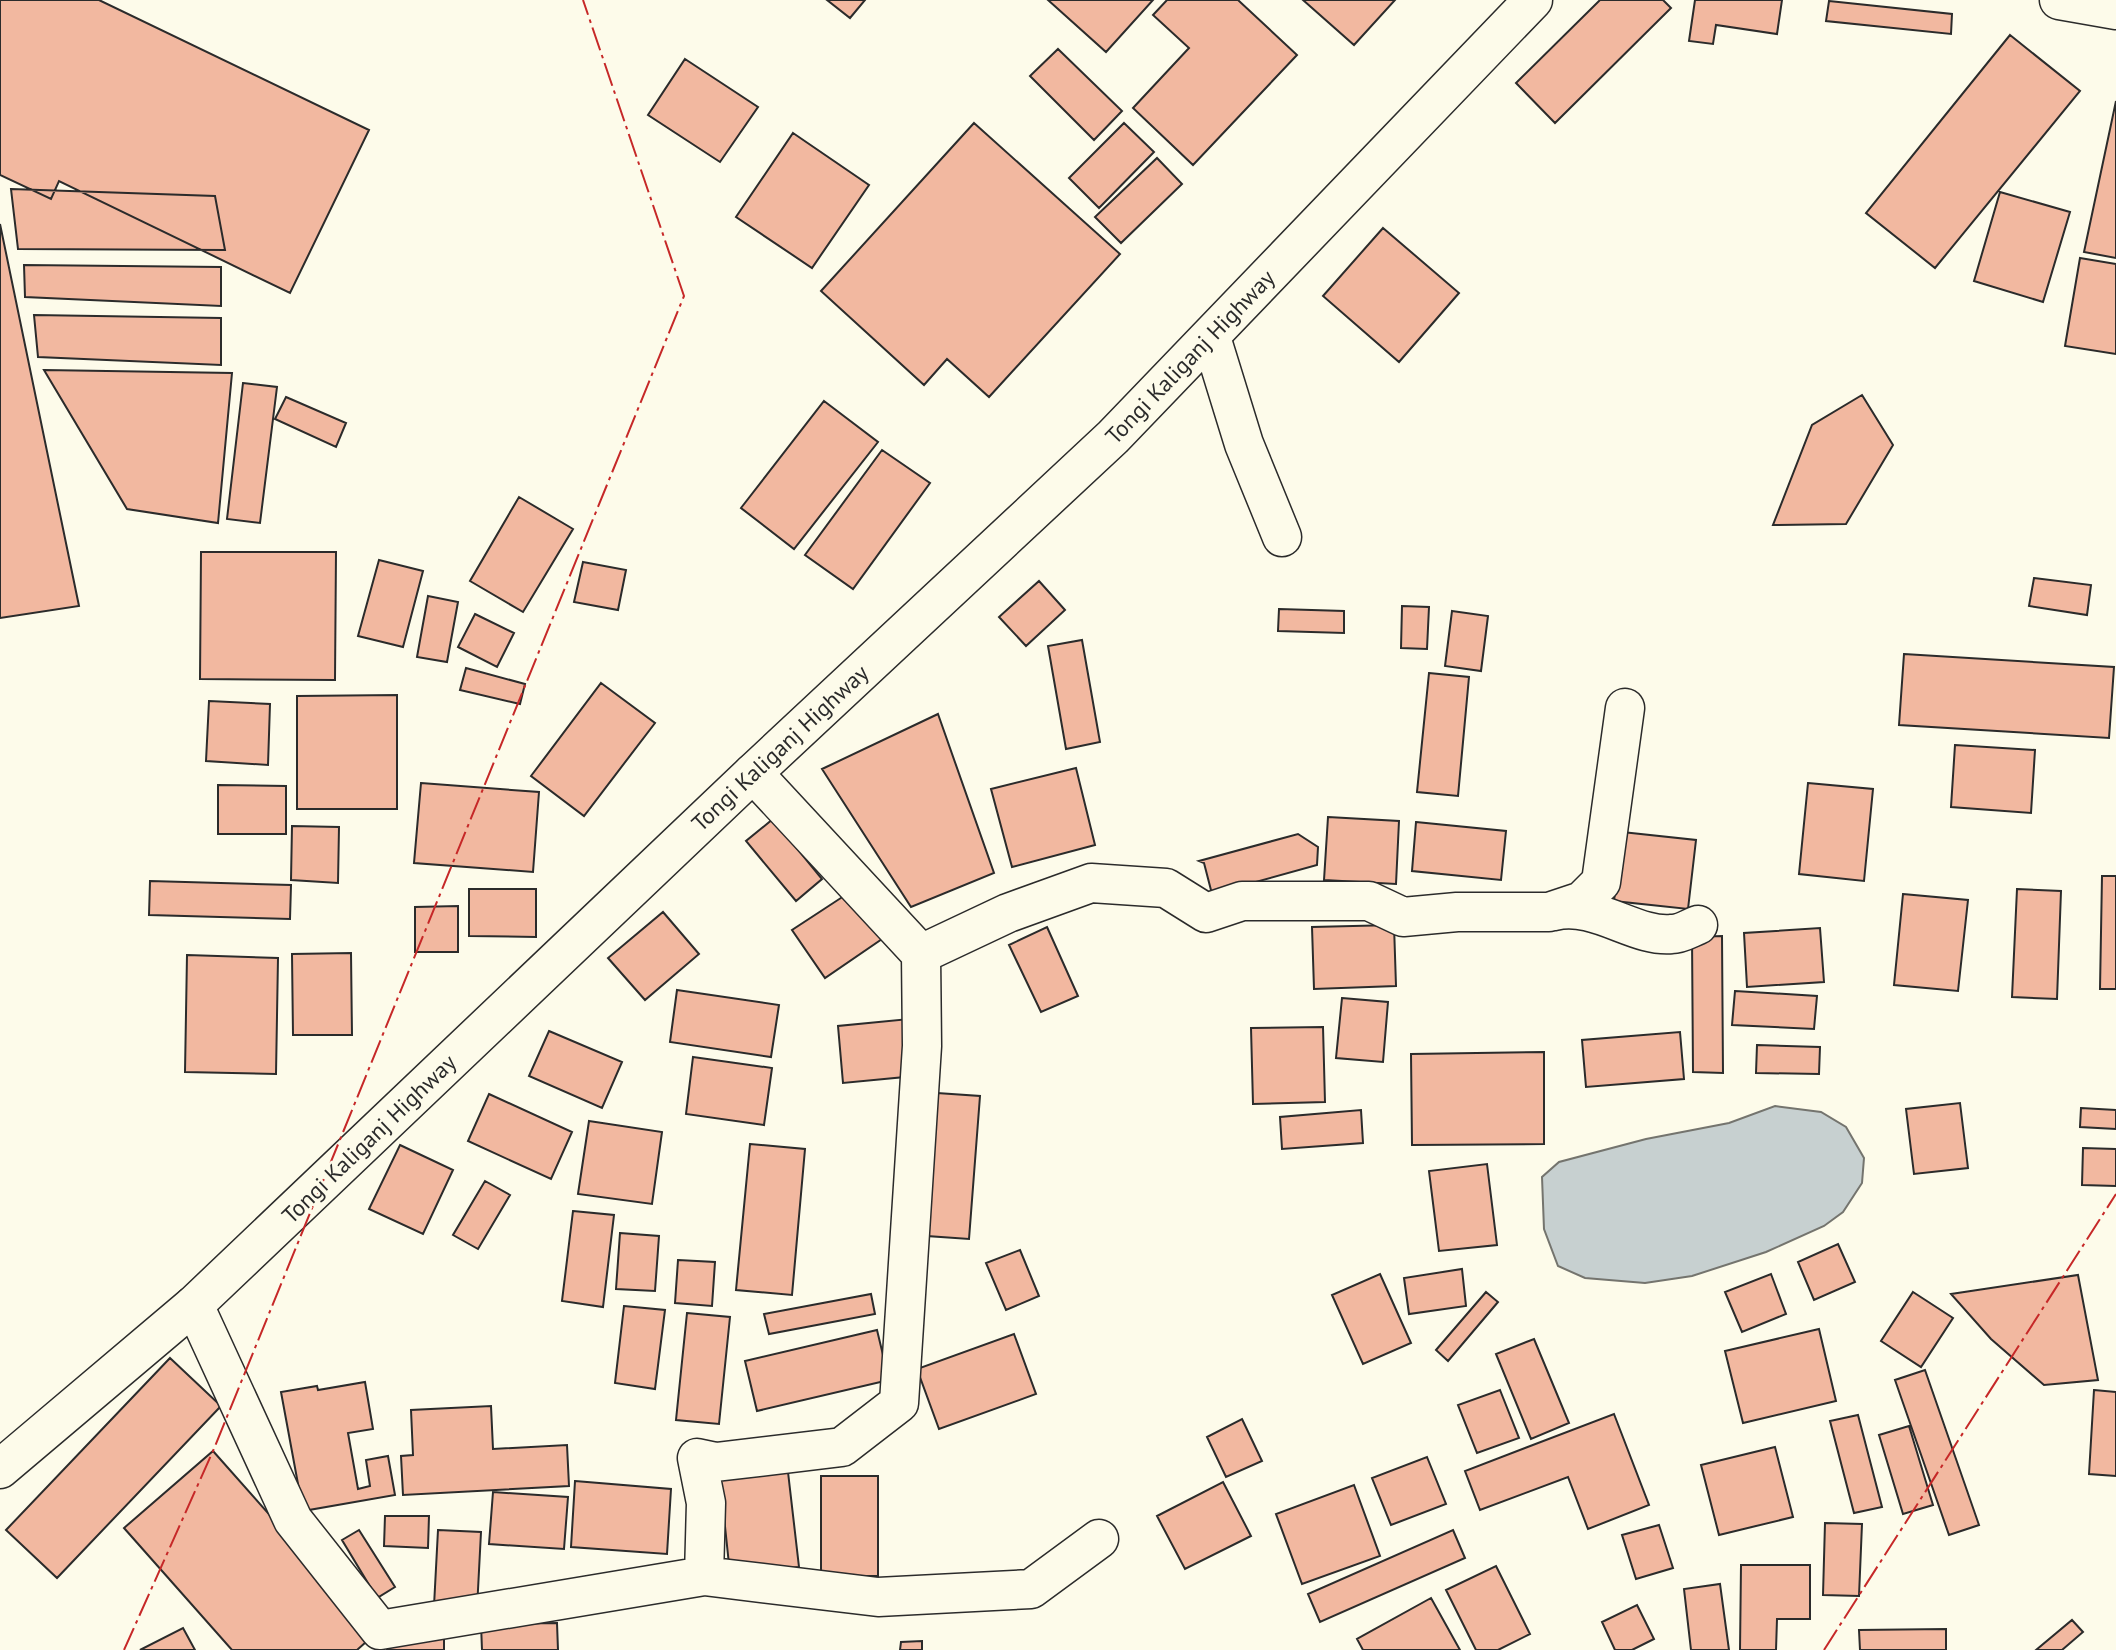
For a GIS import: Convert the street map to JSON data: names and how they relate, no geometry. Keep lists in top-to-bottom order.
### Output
{
  "streets": {
    "street": ["Tongi Kaliganj Highway"]
  }
}
